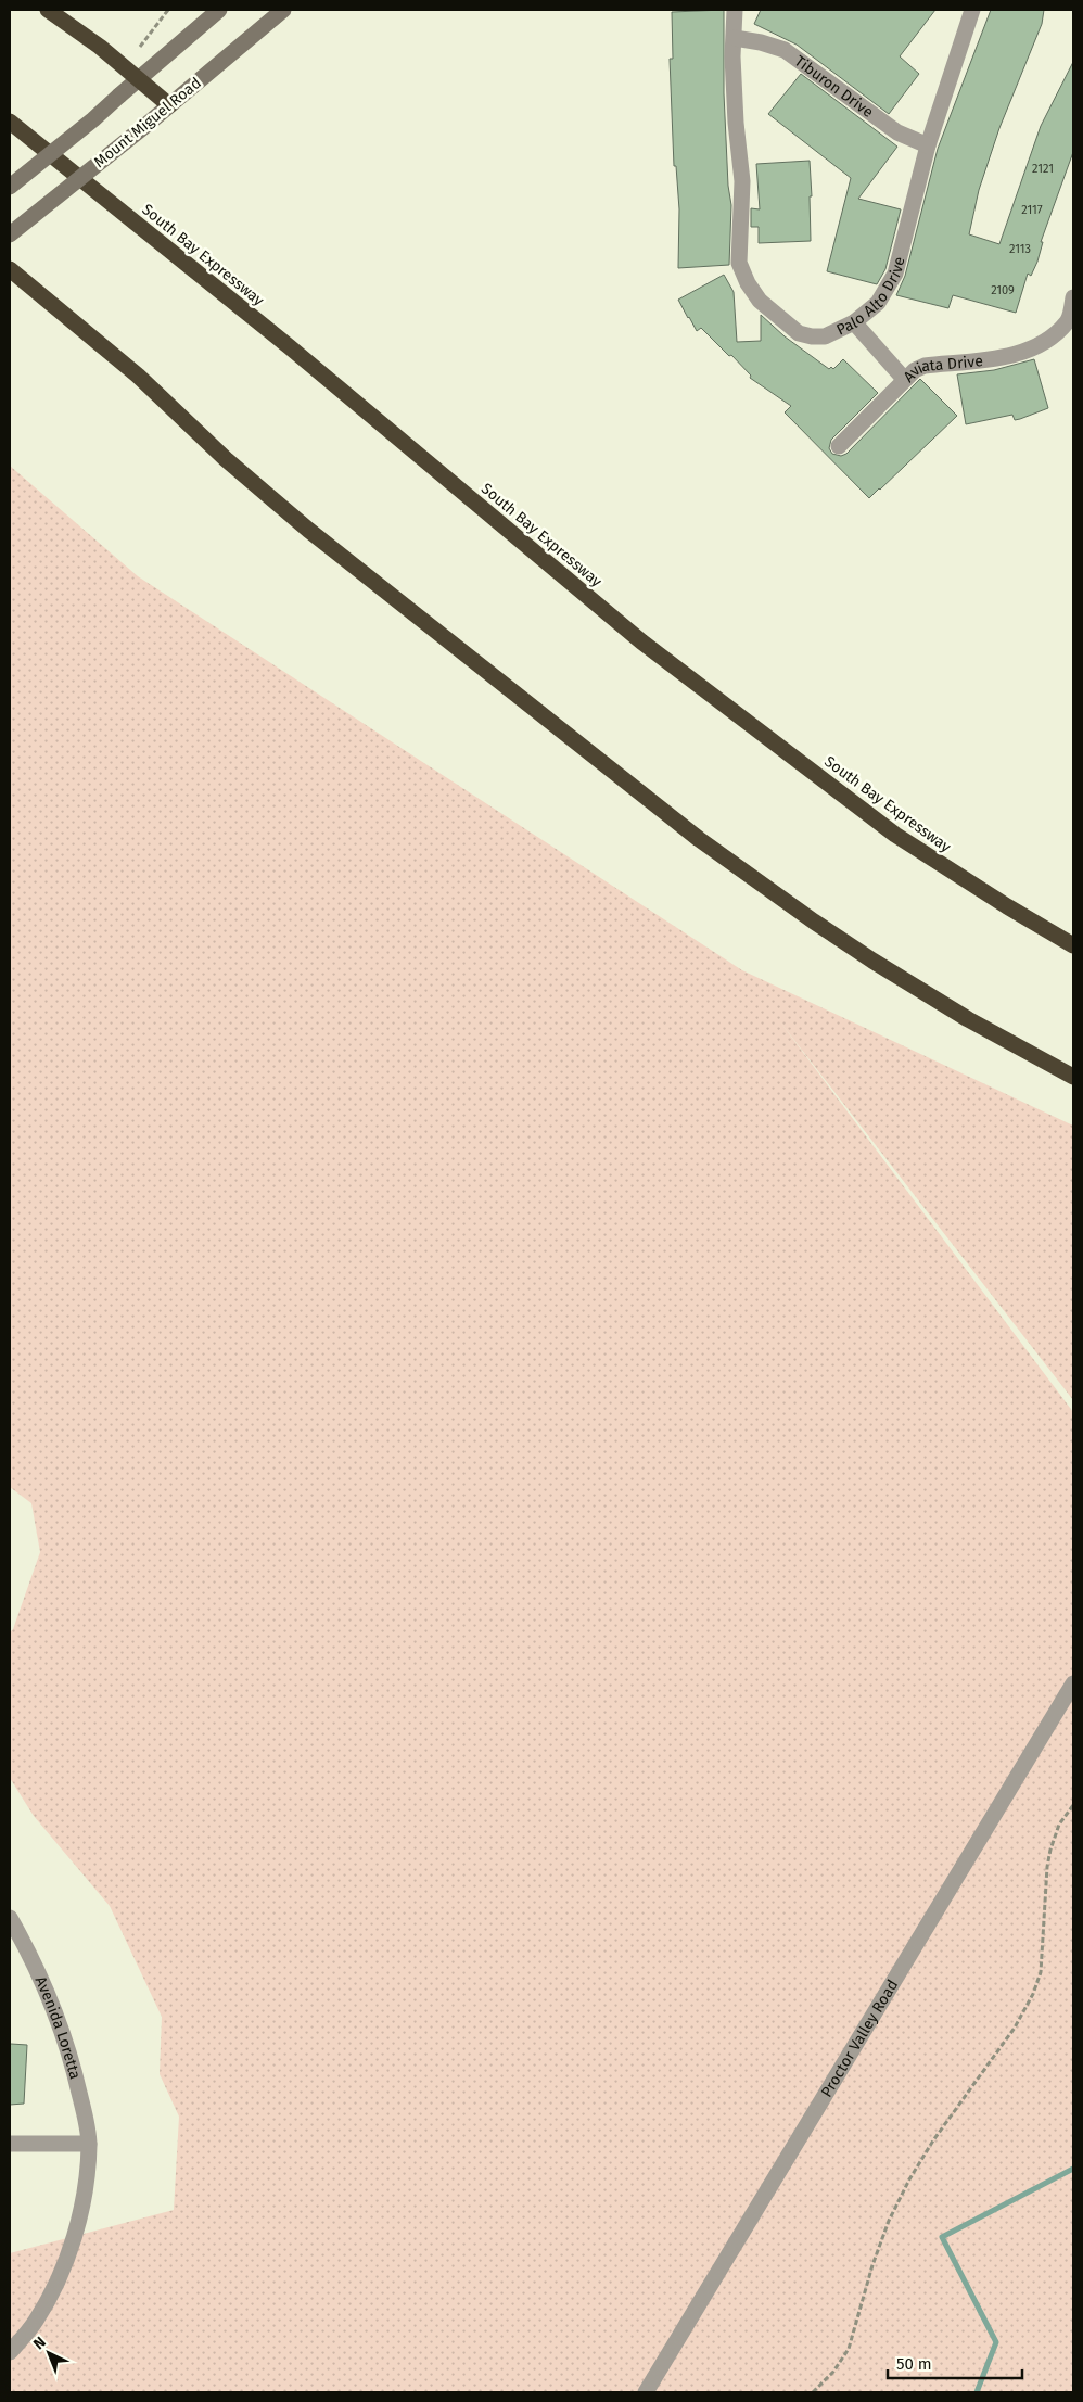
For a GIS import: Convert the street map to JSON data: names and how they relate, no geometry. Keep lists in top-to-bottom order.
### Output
{
  "streets": {
    "highway": ["South Bay Expressway"],
    "street": [
      "Tiburon Drive",
      "Mount Miguel Road",
      "Palo Alto Drive",
      "Aviata Drive",
      "Avenida Loretta",
      "Proctor Valley Road"
    ]
  },
  "crossings": [
    ["Tiburon Drive", "Palo Alto Drive"]
  ],
  "house_numbers": [
    "2121",
    "2117",
    "2113",
    "2109"
  ],
  "scale_bar": "50 m",
  "north": "top left"
}
